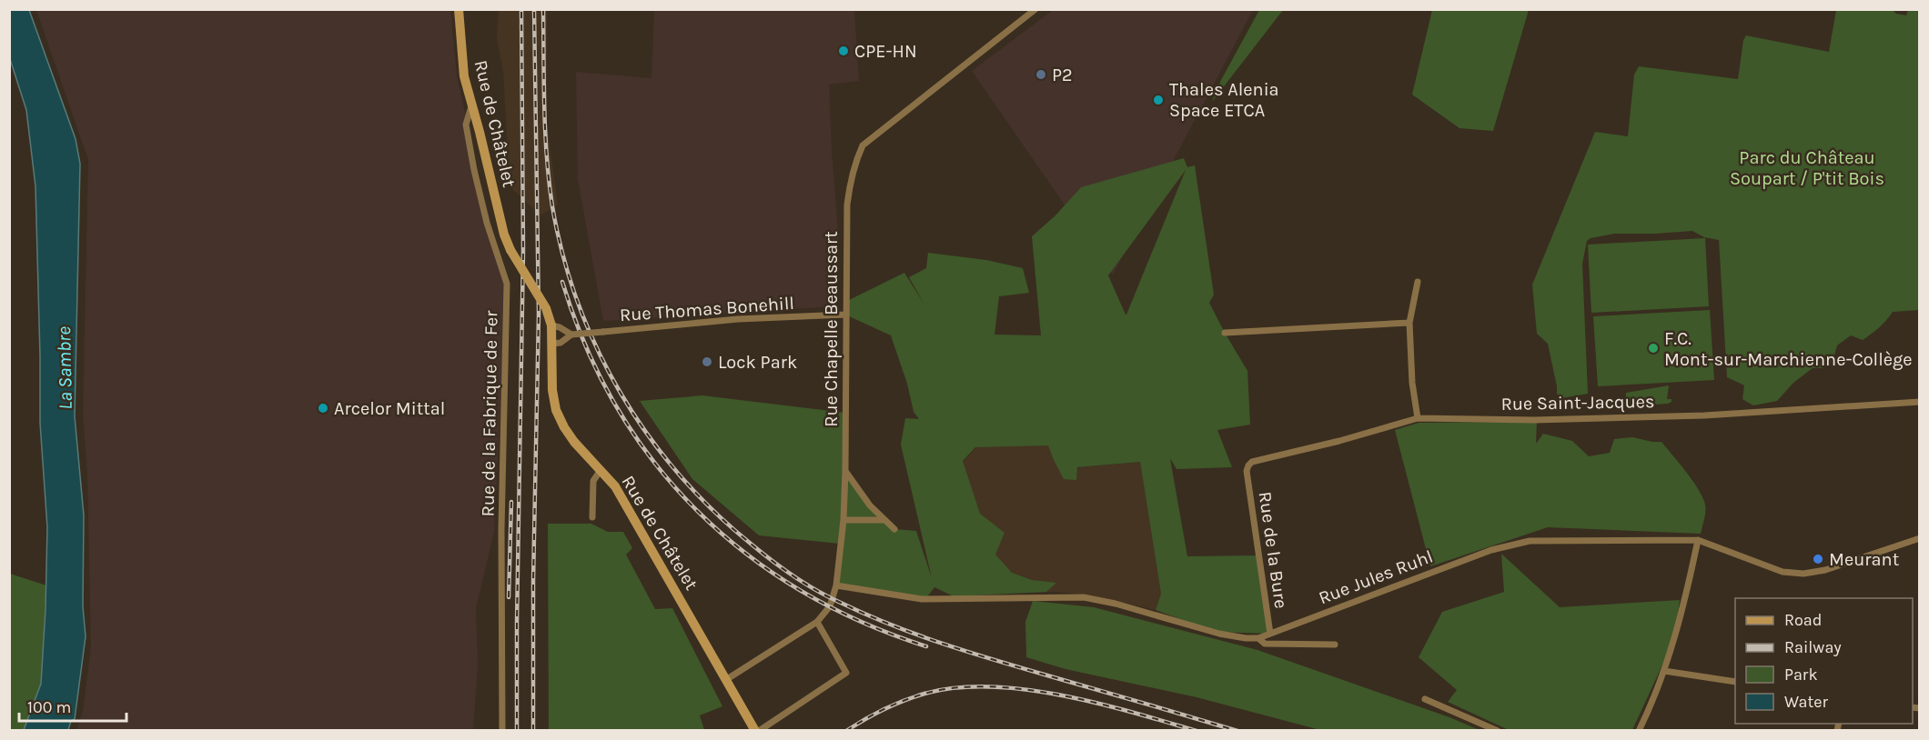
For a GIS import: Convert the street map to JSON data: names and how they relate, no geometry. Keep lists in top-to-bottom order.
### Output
{
  "streets": {
    "main road": ["Rue de Châtelet"],
    "street": [
      "Rue Thomas Bonehill",
      "Rue Chapelle Beaussart",
      "Rue Saint-Jacques",
      "Rue de la Fabrique de Fer",
      "Rue de la Bure",
      "Rue Jules Ruhl"
    ]
  },
  "crossings": [
    ["Rue de Châtelet", "Rue Thomas Bonehill"],
    ["Rue de Châtelet", "Rue Chapelle Beaussart"],
    ["Rue de Châtelet", "Rue de la Fabrique de Fer"],
    ["Rue Thomas Bonehill", "Rue Chapelle Beaussart"],
    ["Rue Chapelle Beaussart", "Rue Jules Ruhl"],
    ["Rue Saint-Jacques", "Rue de la Bure"],
    ["Rue de la Bure", "Rue Jules Ruhl"]
  ],
  "water": ["La Sambre"],
  "parks": ["Parc du Château Soupart / P'tit Bois"],
  "places": [
    "CPE-HN",
    "P2",
    "Thales Alenia Space ETCA",
    "F.C. Mont-sur-Marchienne-Collège",
    "Lock Park",
    "Arcelor Mittal",
    "Meurant"
  ],
  "legend": [
    "Road",
    "Railway",
    "Park",
    "Water"
  ],
  "scale_bar": "100 m"
}
